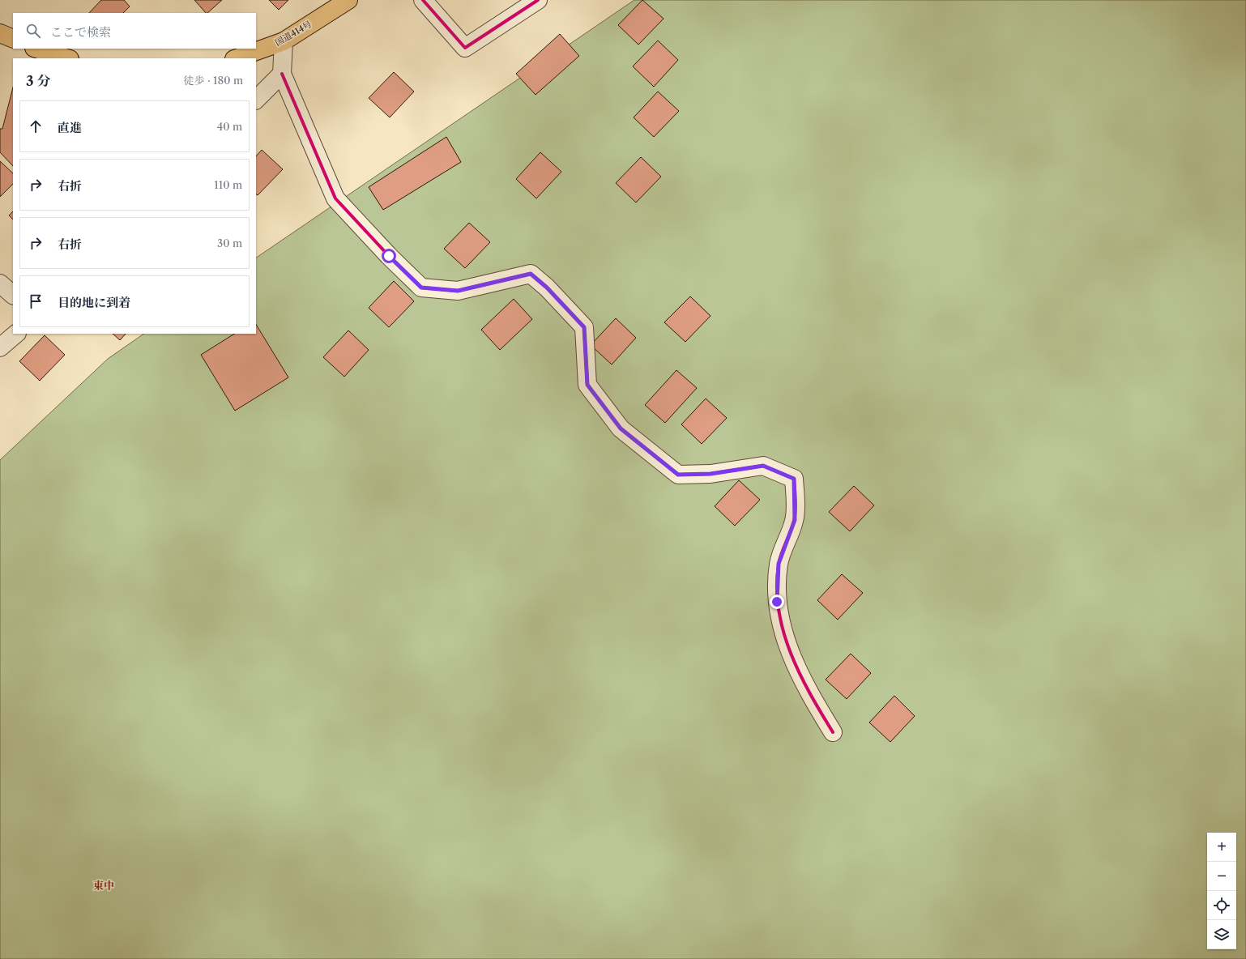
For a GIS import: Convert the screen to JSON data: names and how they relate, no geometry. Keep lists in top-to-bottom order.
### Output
{
  "streets": {
    "highway": ["国道414号"]
  },
  "districts": ["東中"],
  "page": {
    "search": "ここで検索",
    "heading": ["3 分", "徒歩 · 180 m"],
    "list": [
      ["直進", "40 m"],
      ["右折", "110 m"],
      ["右折", "30 m"],
      "目的地に到着"
    ],
    "map_buttons": ["+", "−"]
  }
}
